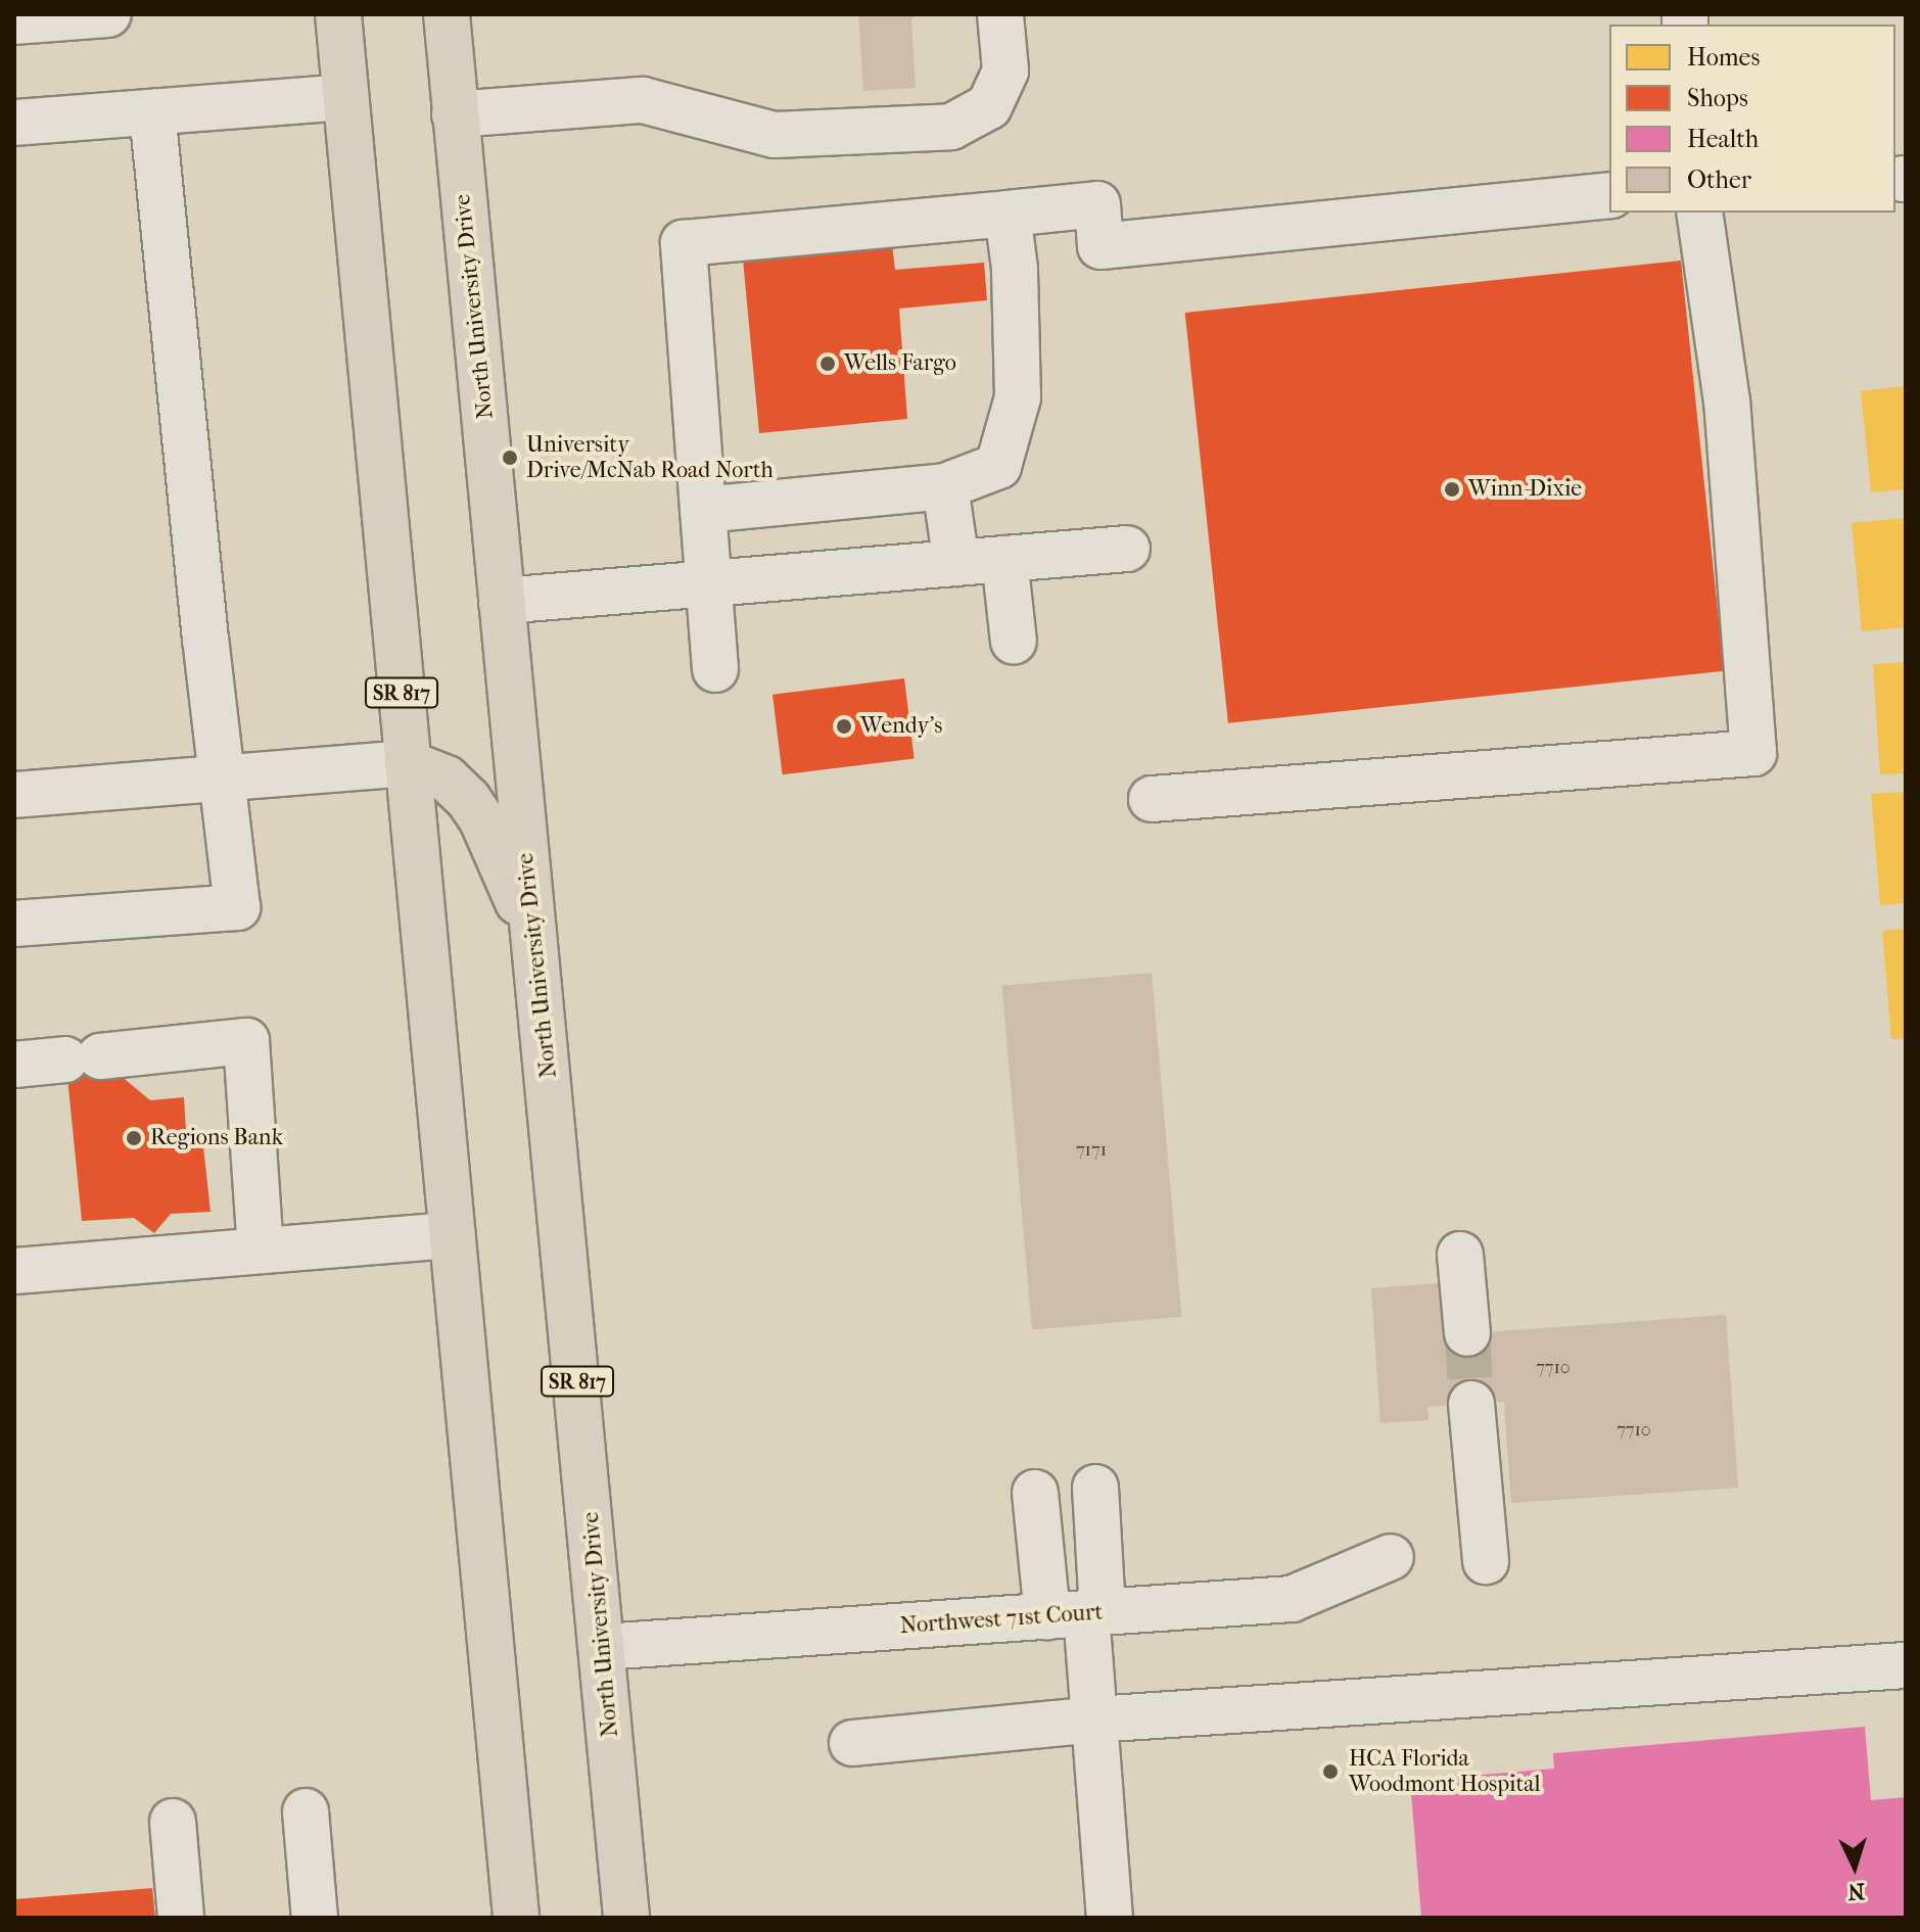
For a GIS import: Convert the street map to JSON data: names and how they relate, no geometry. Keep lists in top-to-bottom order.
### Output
{
  "streets": {
    "main road": ["North University Drive", "SR 817"],
    "street": ["Northwest 71st Court"]
  },
  "crossings": [
    ["North University Drive", "Northwest 71st Court"]
  ],
  "places": [
    "Wells Fargo",
    "University Drive/McNab Road North",
    "Winn-Dixie",
    "Wendy's",
    "Regions Bank",
    "HCA Florida Woodmont Hospital"
  ],
  "house_numbers": ["7171", "7710", "7710"],
  "legend": [
    "Homes",
    "Shops",
    "Health",
    "Other"
  ],
  "north": "bottom"
}
